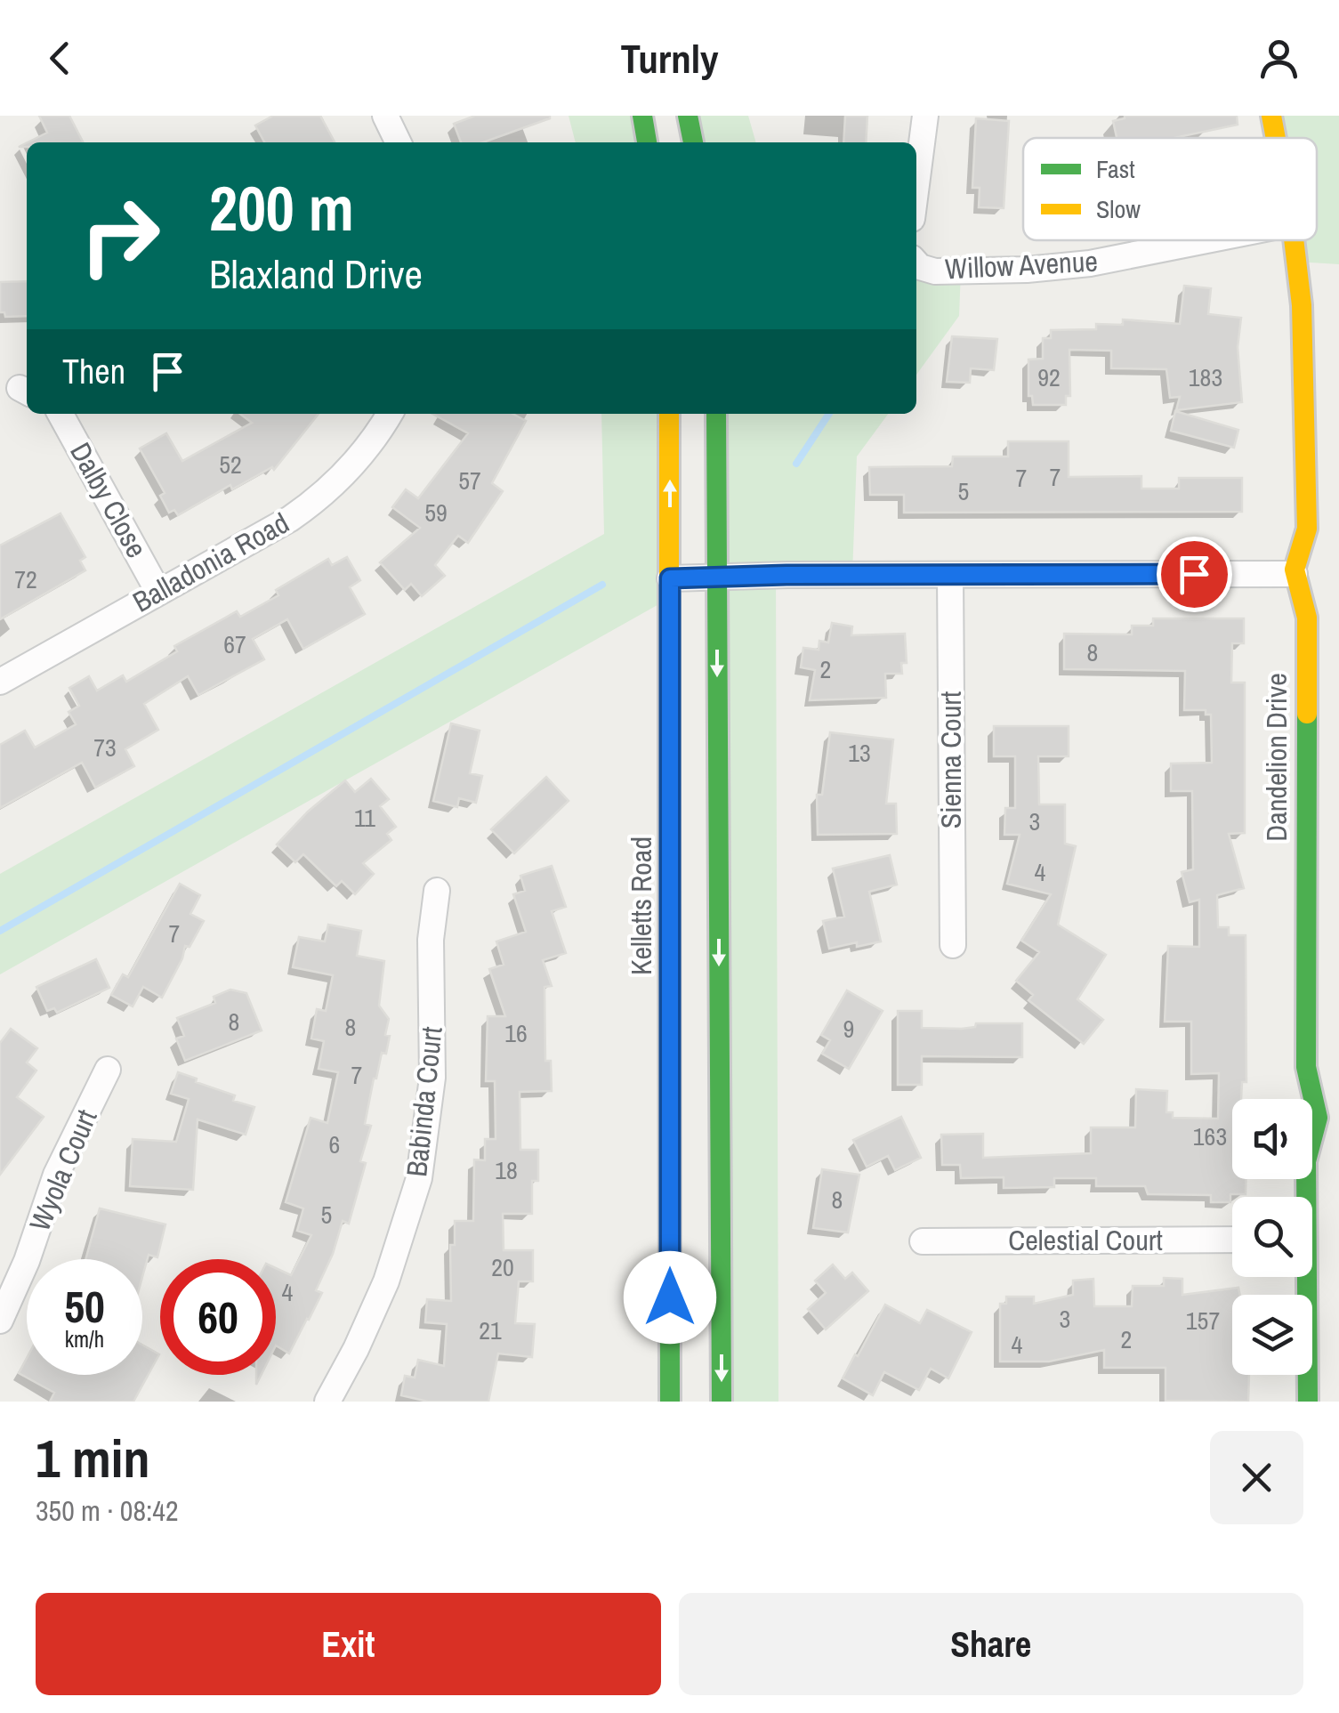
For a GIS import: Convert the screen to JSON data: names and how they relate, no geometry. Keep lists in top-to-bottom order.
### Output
{
  "streets": {
    "main road": ["Dandelion Drive", "Kelletts Road"],
    "street": [
      "Willow Avenue",
      "Dalby Close",
      "Balladonia Road",
      "Sienna Court",
      "Babinda Court",
      "Wyola Court",
      "Celestial Court"
    ]
  },
  "crossings": [
    ["Dalby Close", "Balladonia Road"]
  ],
  "house_numbers": [
    "92",
    "183",
    "52",
    "7",
    "7",
    "57",
    "5",
    "59",
    "72",
    "67",
    "8",
    "2",
    "73",
    "13",
    "11",
    "3",
    "4",
    "7",
    "8",
    "8",
    "9",
    "16",
    "7",
    "163",
    "6",
    "18",
    "8",
    "5",
    "20",
    "4",
    "3",
    "157",
    "21",
    "2",
    "4"
  ],
  "legend": ["Fast", "Slow"],
  "page": {
    "header": "Turnly",
    "turn": ["200 m", "Blaxland Drive"],
    "then": "Then",
    "speed": "50 km/h",
    "limit": "60",
    "heading": ["1 min", "350 m · 08:42"],
    "buttons": ["Exit", "Share"]
  }
}
